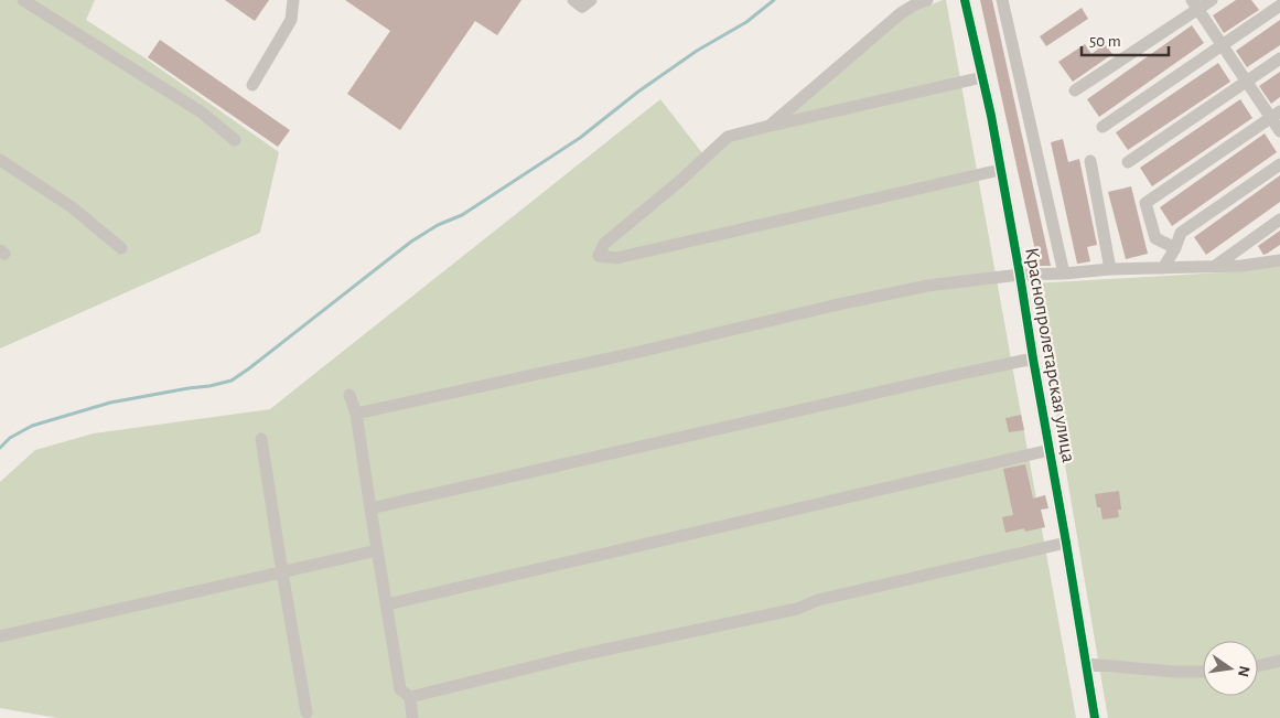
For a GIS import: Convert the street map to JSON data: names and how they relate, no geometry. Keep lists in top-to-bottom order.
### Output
{
  "streets": {
    "street": ["Краснопролетарская улица"]
  },
  "scale_bar": "50 m",
  "north": "right"
}
